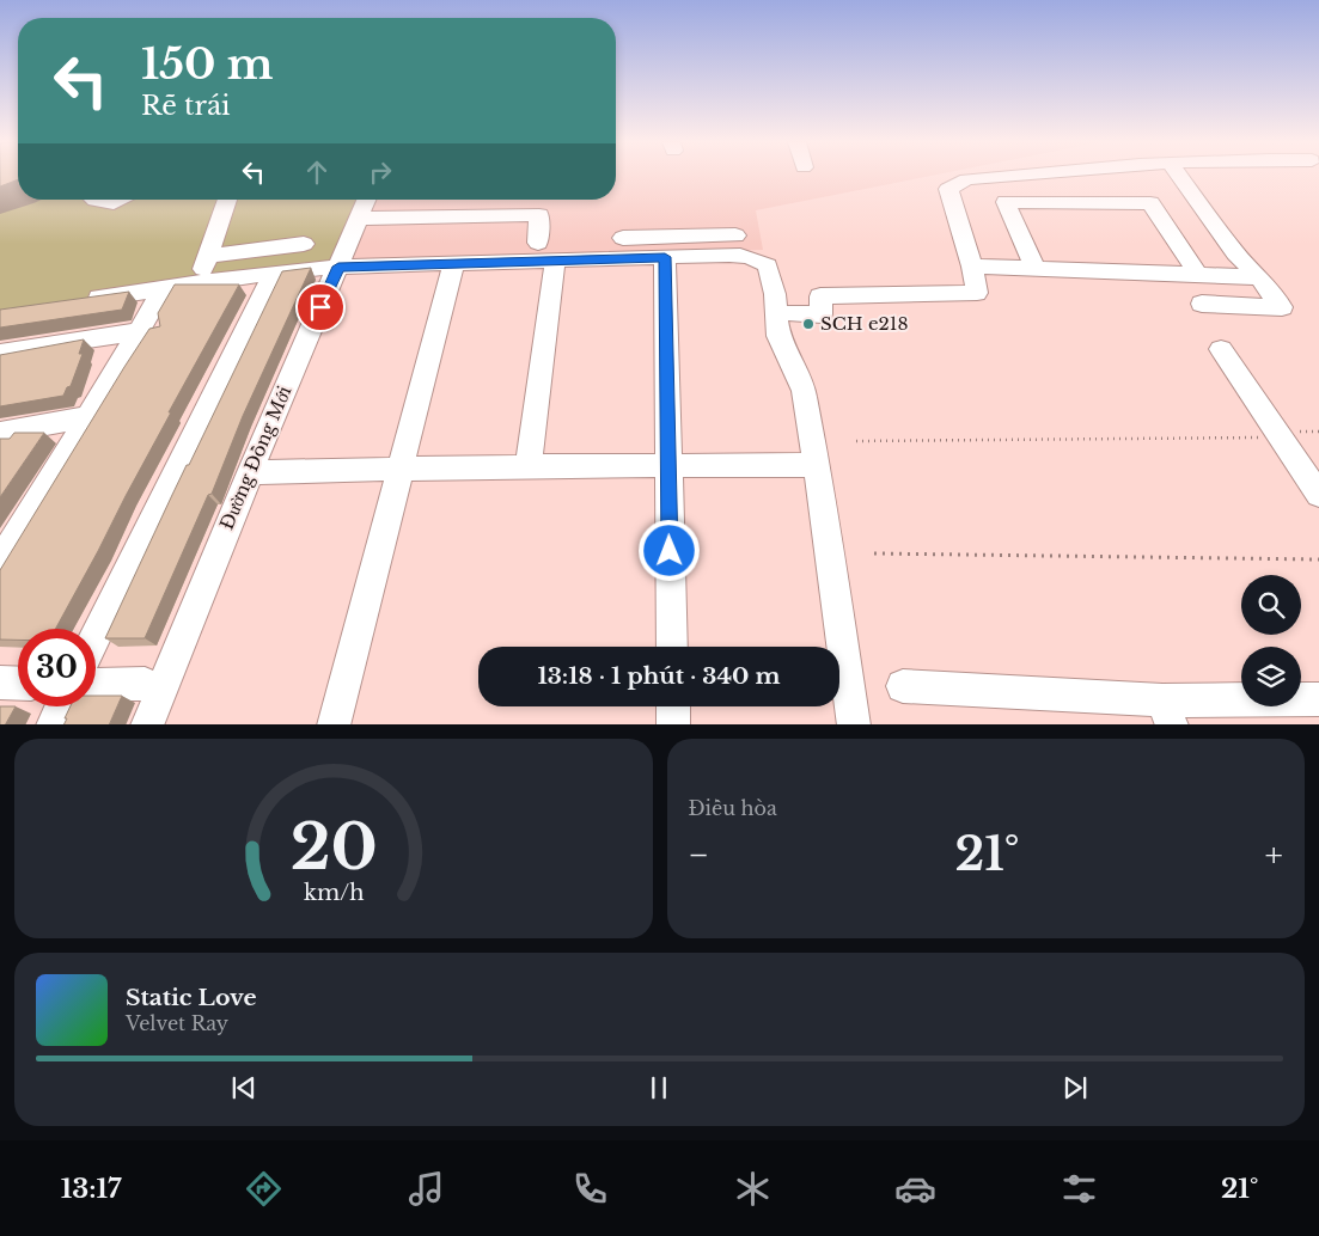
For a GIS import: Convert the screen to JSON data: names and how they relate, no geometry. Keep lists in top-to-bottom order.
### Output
{
  "streets": {
    "street": ["Đường Đồng Mới"]
  },
  "places": ["SCH e218"],
  "page": {
    "turn": ["150 m", "Rẽ trái"],
    "limit": "30",
    "trip": "13:18 · 1 phút · 340 m",
    "tile": "Điều hòa",
    "heat": ["−", "21°", "+"],
    "song": ["Static Love", "Velvet Ray"],
    "tabs": ["13:17", "21°"],
    "gauge": ["20", "km/h"]
  }
}
